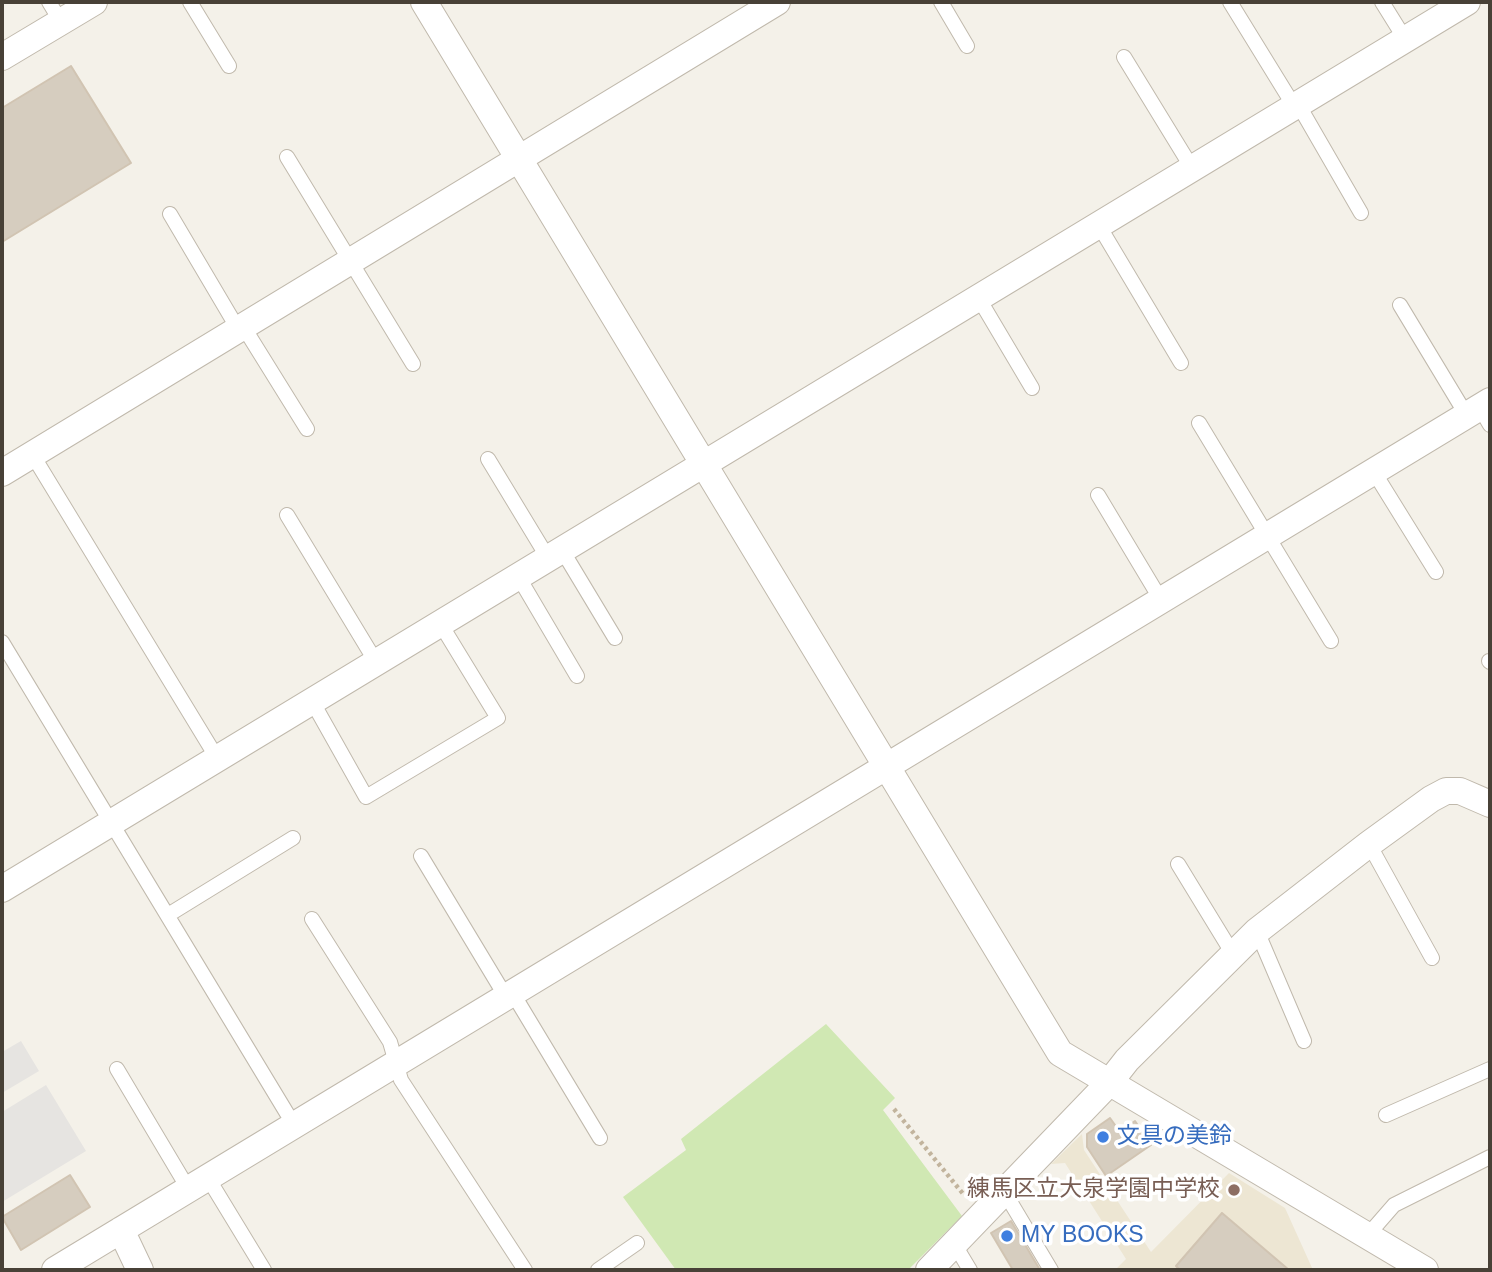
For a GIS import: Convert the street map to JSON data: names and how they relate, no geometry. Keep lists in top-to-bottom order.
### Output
{
  "places": ["文具の美鈴", "練馬区立大泉学園中学校", "MY BOOKS"]
}
